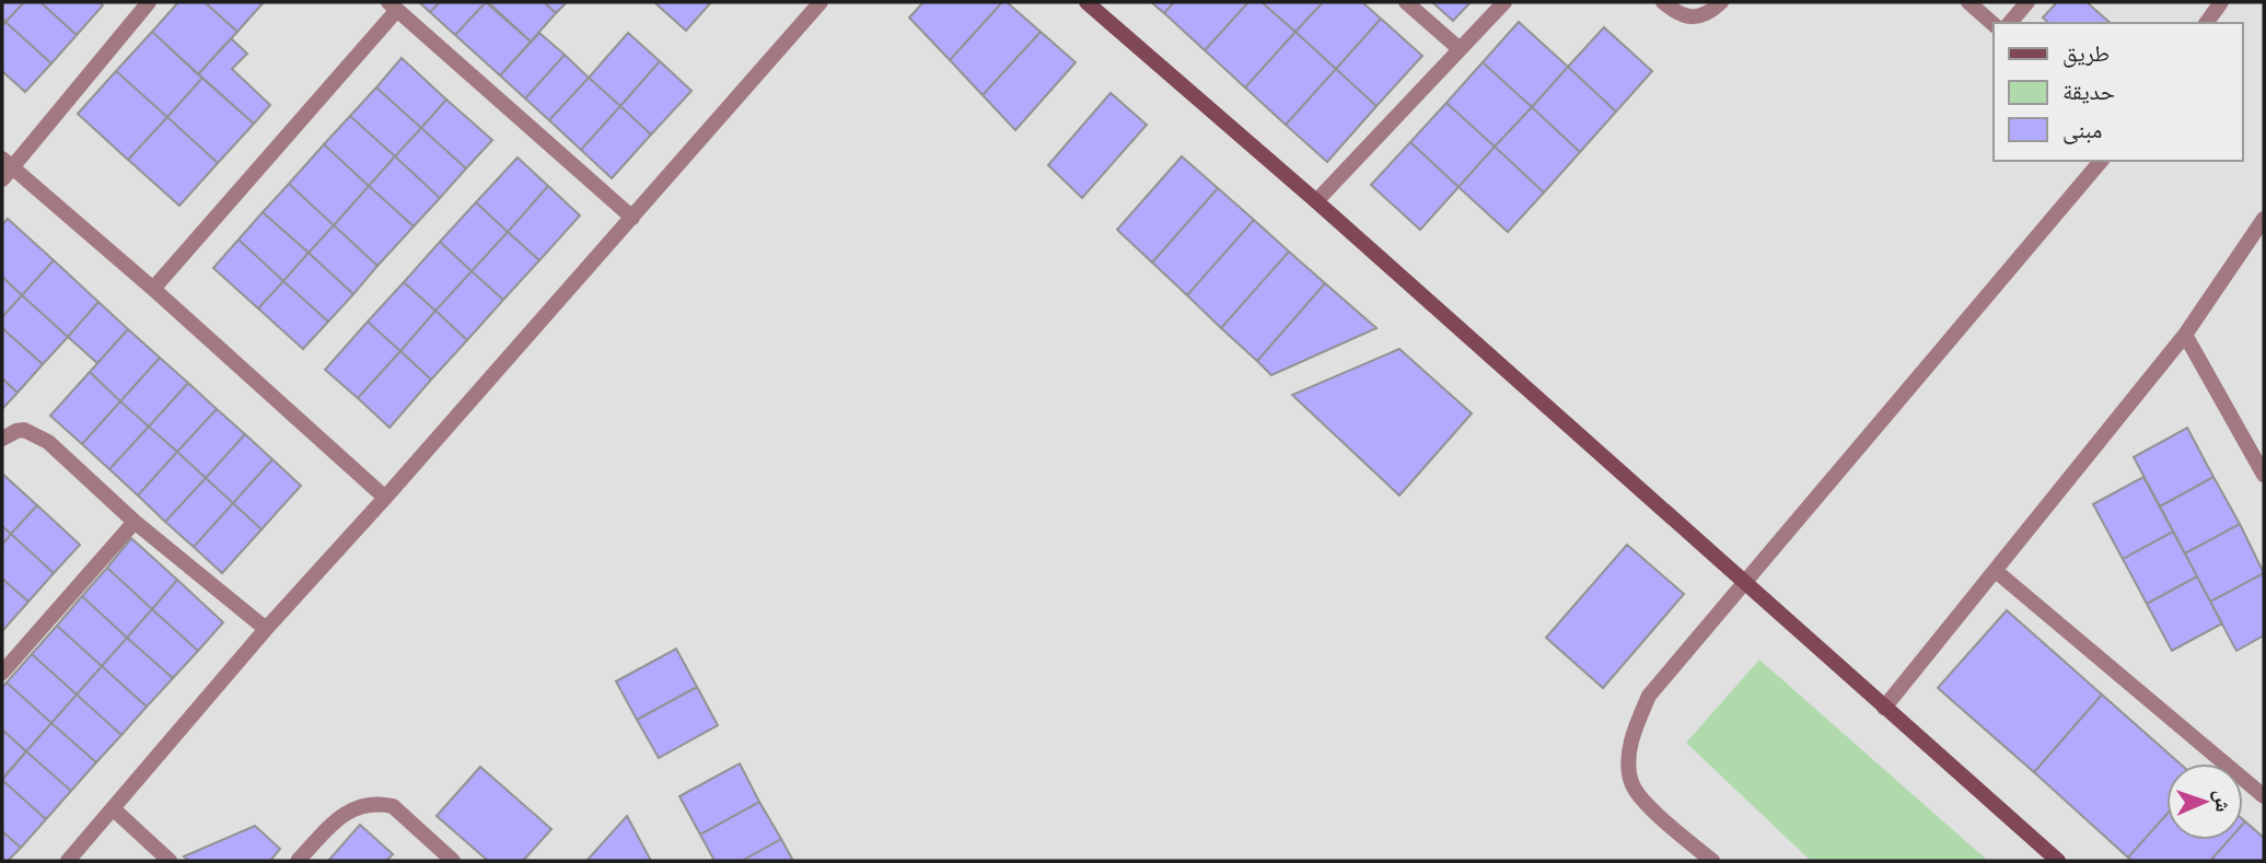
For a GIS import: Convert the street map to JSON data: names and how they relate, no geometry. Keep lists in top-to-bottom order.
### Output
{
  "legend": ["طريق", "حديقة", "مبنى"],
  "north": "right"
}
